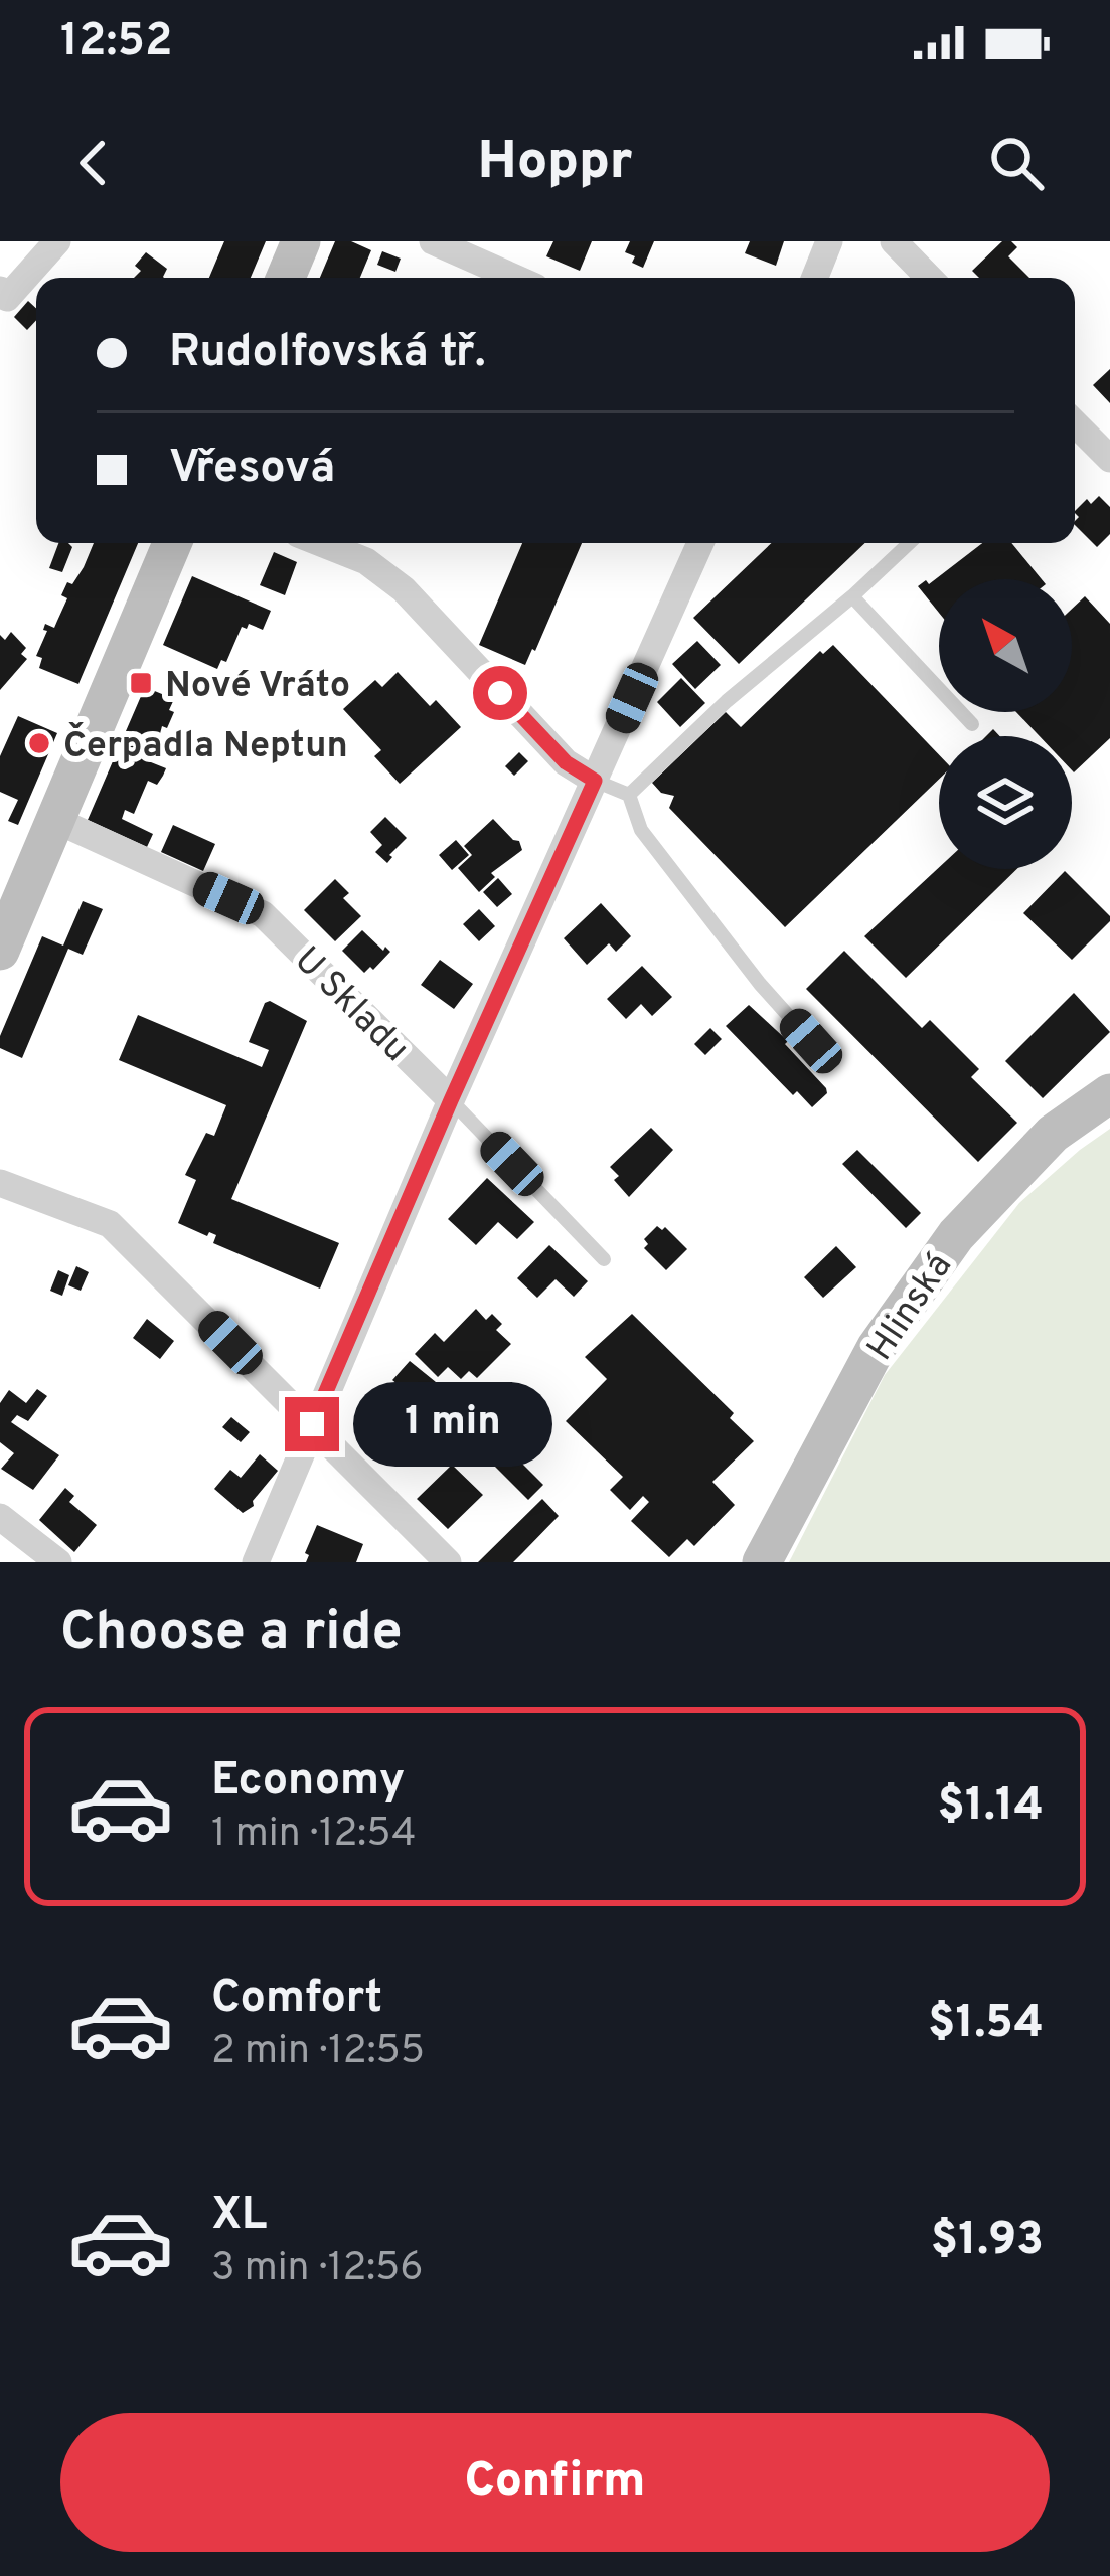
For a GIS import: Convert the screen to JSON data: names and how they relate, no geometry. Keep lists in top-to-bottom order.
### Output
{
  "streets": {
    "street": ["U Skladu", "Hlinská"]
  },
  "places": {
    "transit": ["Nové Vráto"],
    "other": ["Čerpadla Neptun"]
  },
  "north": "top left",
  "page": {
    "status": "12:52",
    "header": "Hoppr",
    "banner": ["Rudolfovská tř.", "Vřesová"],
    "bubble": "1 min",
    "heading": "Choose a ride",
    "list": [
      {
        "name": "Economy",
        "note": "1 min · 12:54",
        "value": "$1.14"
      },
      {
        "name": "Comfort",
        "note": "2 min · 12:55",
        "value": "$1.54"
      },
      {
        "name": "XL",
        "note": "3 min · 12:56",
        "value": "$1.93"
      }
    ],
    "buttons": "Confirm"
  }
}
